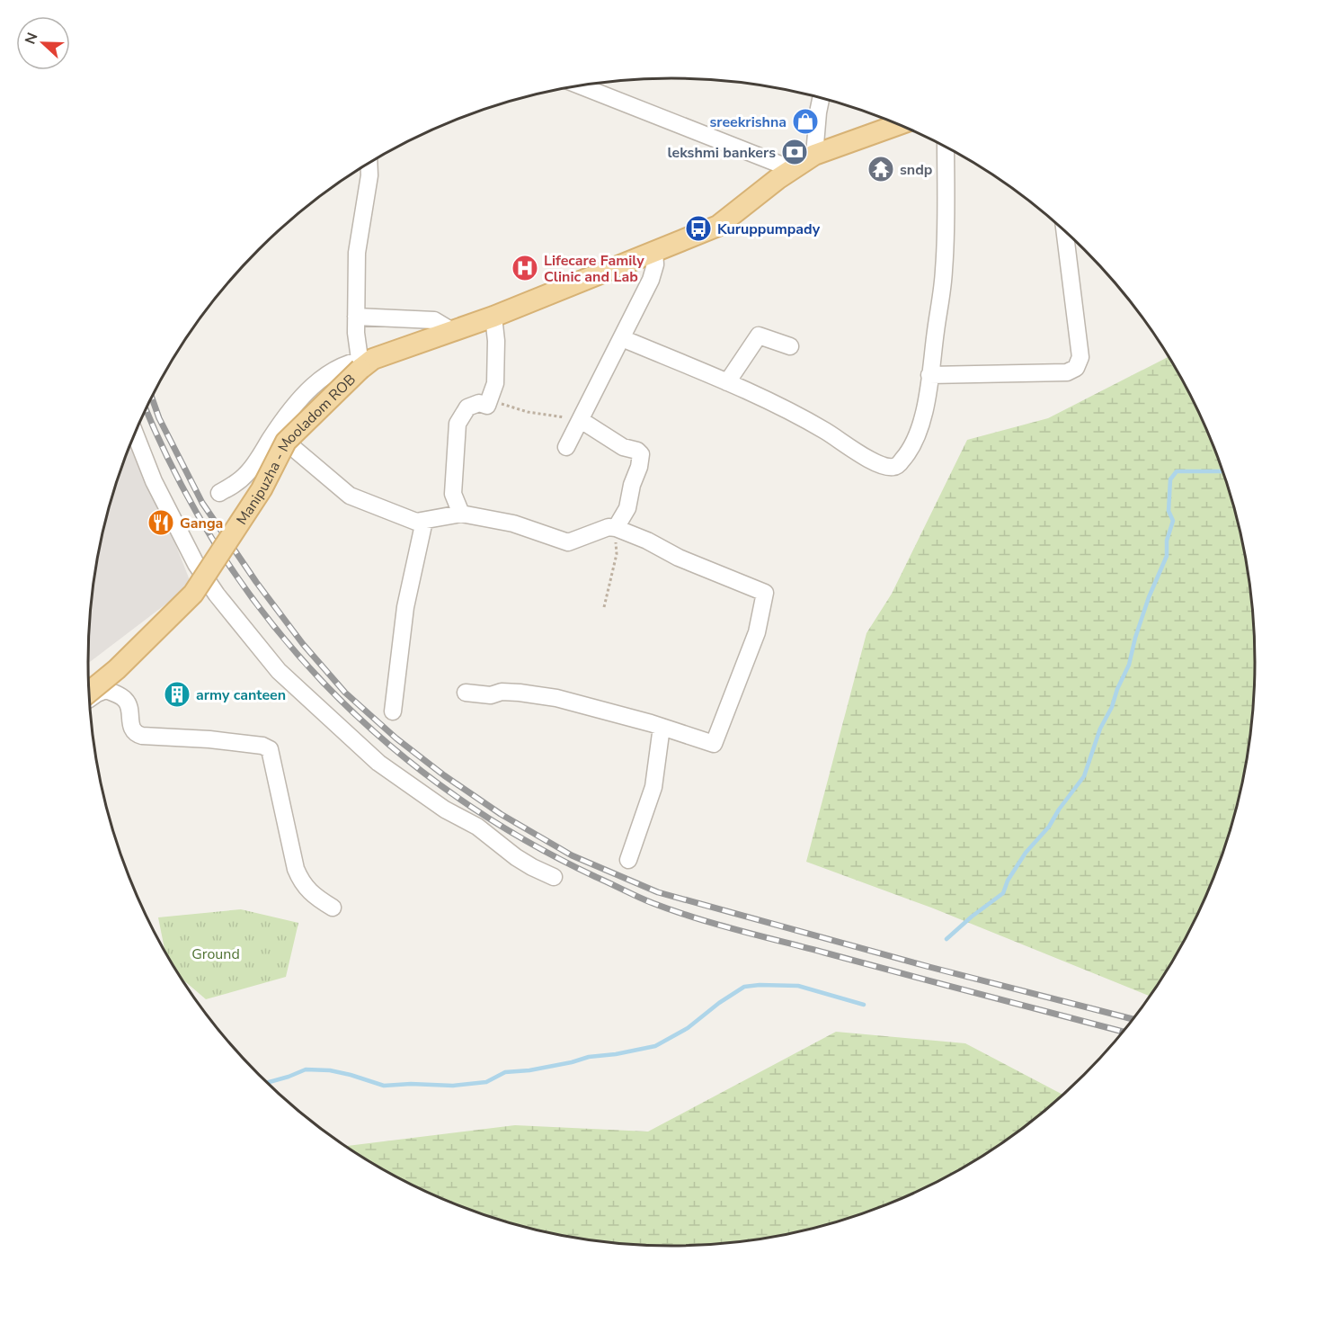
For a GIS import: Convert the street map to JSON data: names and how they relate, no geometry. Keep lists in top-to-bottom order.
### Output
{
  "streets": {
    "main road": ["Manipuzha - Mooladom ROB"]
  },
  "parks": ["Ground"],
  "places": {
    "shop": ["sreekrishna"],
    "bank": ["lekshmi bankers"],
    "temple": ["sndp"],
    "bus stop": ["Kuruppumpady"],
    "hospital": ["Lifecare Family Clinic and Lab"],
    "restaurant": ["Ganga"],
    "building": ["army canteen"]
  },
  "north": "left"
}
